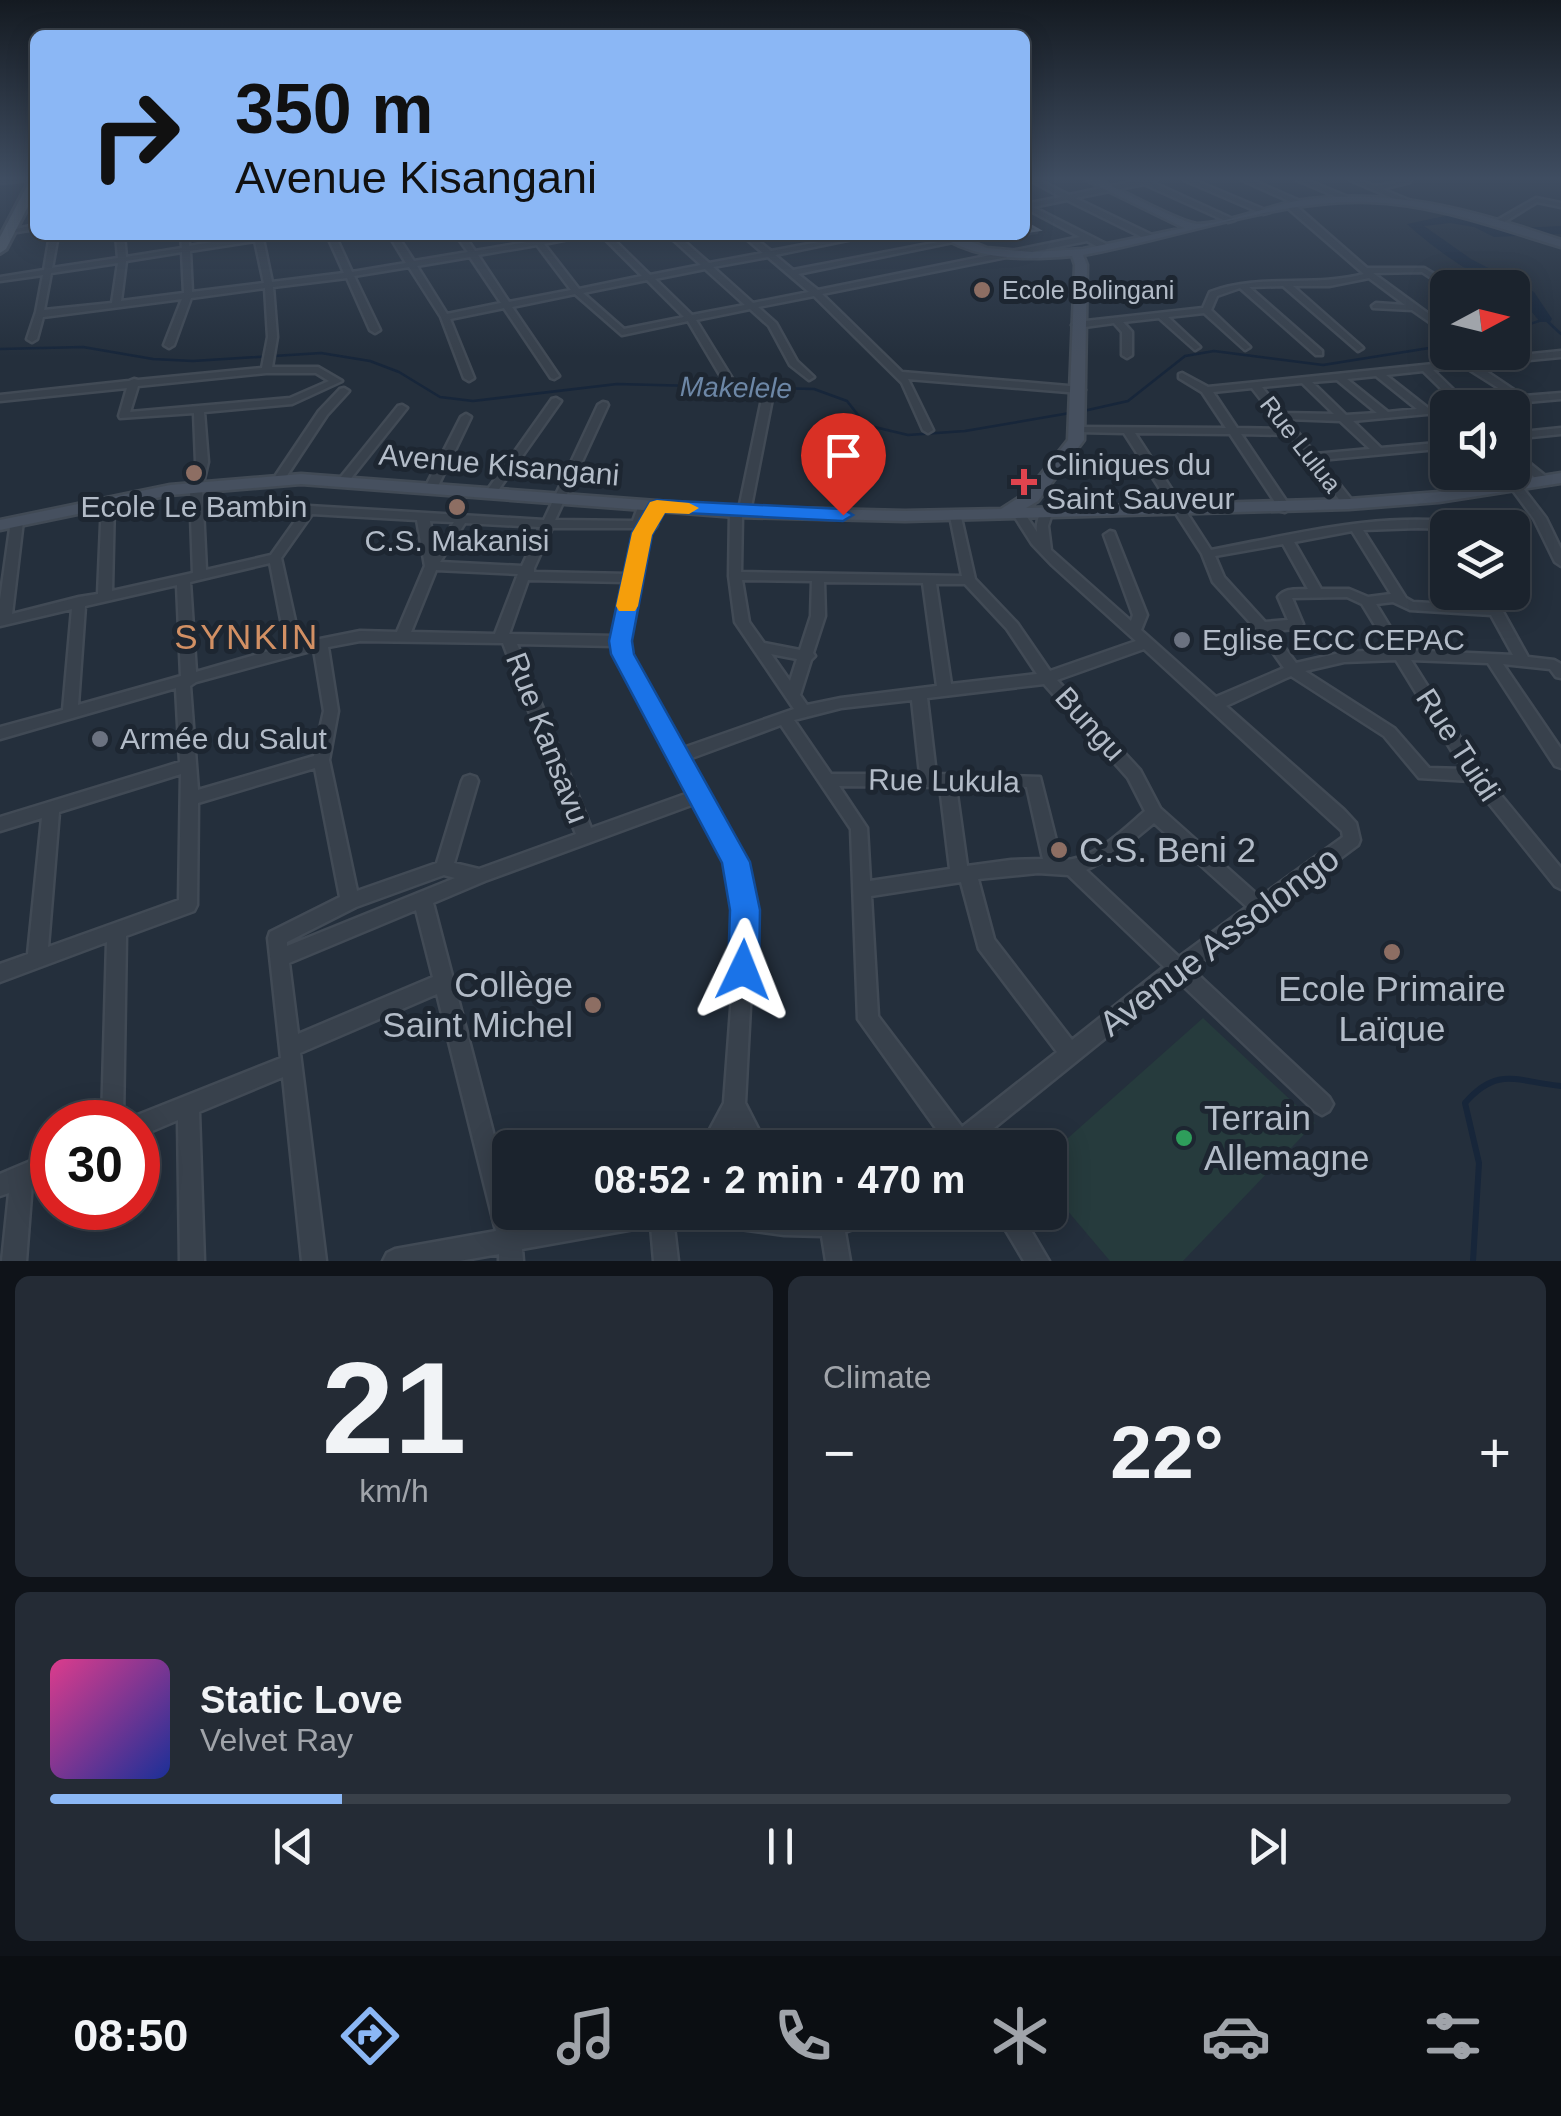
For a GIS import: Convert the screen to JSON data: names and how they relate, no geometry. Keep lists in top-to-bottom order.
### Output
{
  "streets": {
    "street": [
      "Rue Lulua",
      "Avenue Kisangani",
      "Bungu",
      "Rue Kansavu",
      "Rue Tuidi",
      "Rue Lukula",
      "Avenue Assolongo"
    ]
  },
  "crossings": [
    ["Rue Lulua", "Avenue Kisangani"],
    ["Avenue Kisangani", "Rue Kansavu"],
    ["Avenue Kisangani", "Avenue Assolongo"],
    ["Bungu", "Avenue Assolongo"]
  ],
  "districts": ["SYNKIN"],
  "water": ["Makelele"],
  "places": {
    "other": [
      "Ecole Bolingani",
      "Ecole Le Bambin",
      "C.S. Makanisi",
      "Eglise ECC CEPAC",
      "Armée du Salut",
      "C.S. Beni 2",
      "Ecole Primaire Laïque",
      "Collège Saint Michel",
      "Terrain Allemagne"
    ],
    "health": ["Cliniques du Saint Sauveur"]
  },
  "north": "right",
  "page": {
    "turn": ["350 m", "Avenue Kisangani"],
    "limit": "30",
    "trip": "08:52 · 2 min · 470 m",
    "tile": [
      ["21", "km/h"],
      "Climate"
    ],
    "heat": ["−", "22°", "+"],
    "song": ["Static Love", "Velvet Ray"],
    "tabs": "08:50"
  }
}
